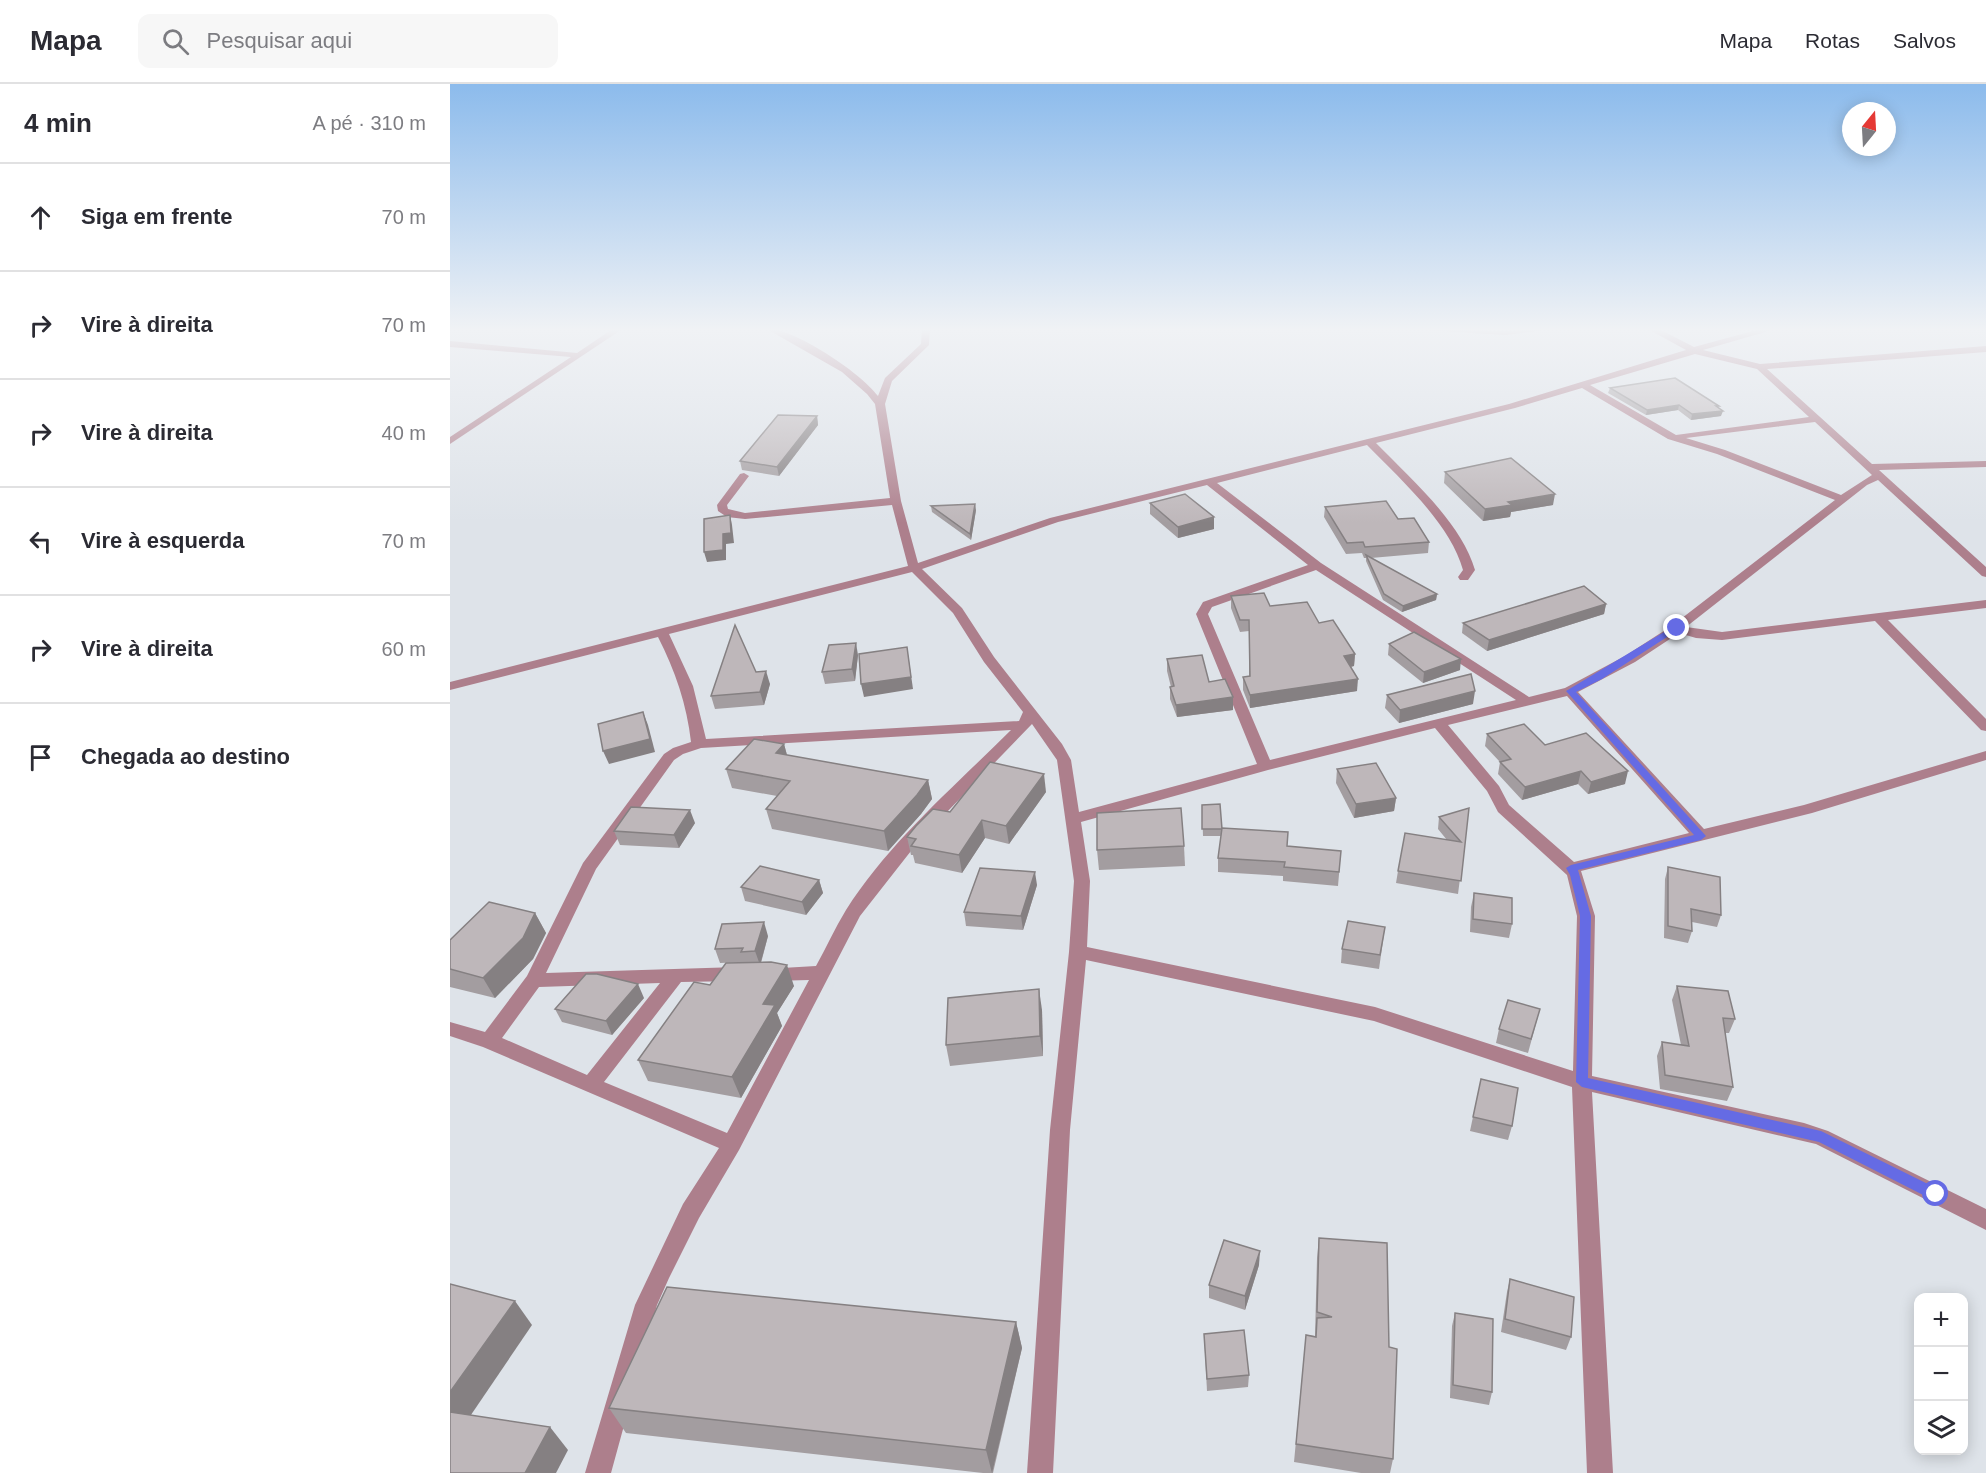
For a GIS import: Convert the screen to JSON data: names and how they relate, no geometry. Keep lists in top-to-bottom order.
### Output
{
  "north": "top",
  "page": {
    "header": "Mapa",
    "search": "Pesquisar aqui",
    "nav": ["Mapa", "Rotas", "Salvos"],
    "heading": ["4 min", "A pé · 310 m"],
    "list": [
      ["Siga em frente", "70 m"],
      ["Vire à direita", "70 m"],
      ["Vire à direita", "40 m"],
      ["Vire à esquerda", "70 m"],
      ["Vire à direita", "60 m"],
      "Chegada ao destino"
    ],
    "map_buttons": ["+", "−"]
  }
}
